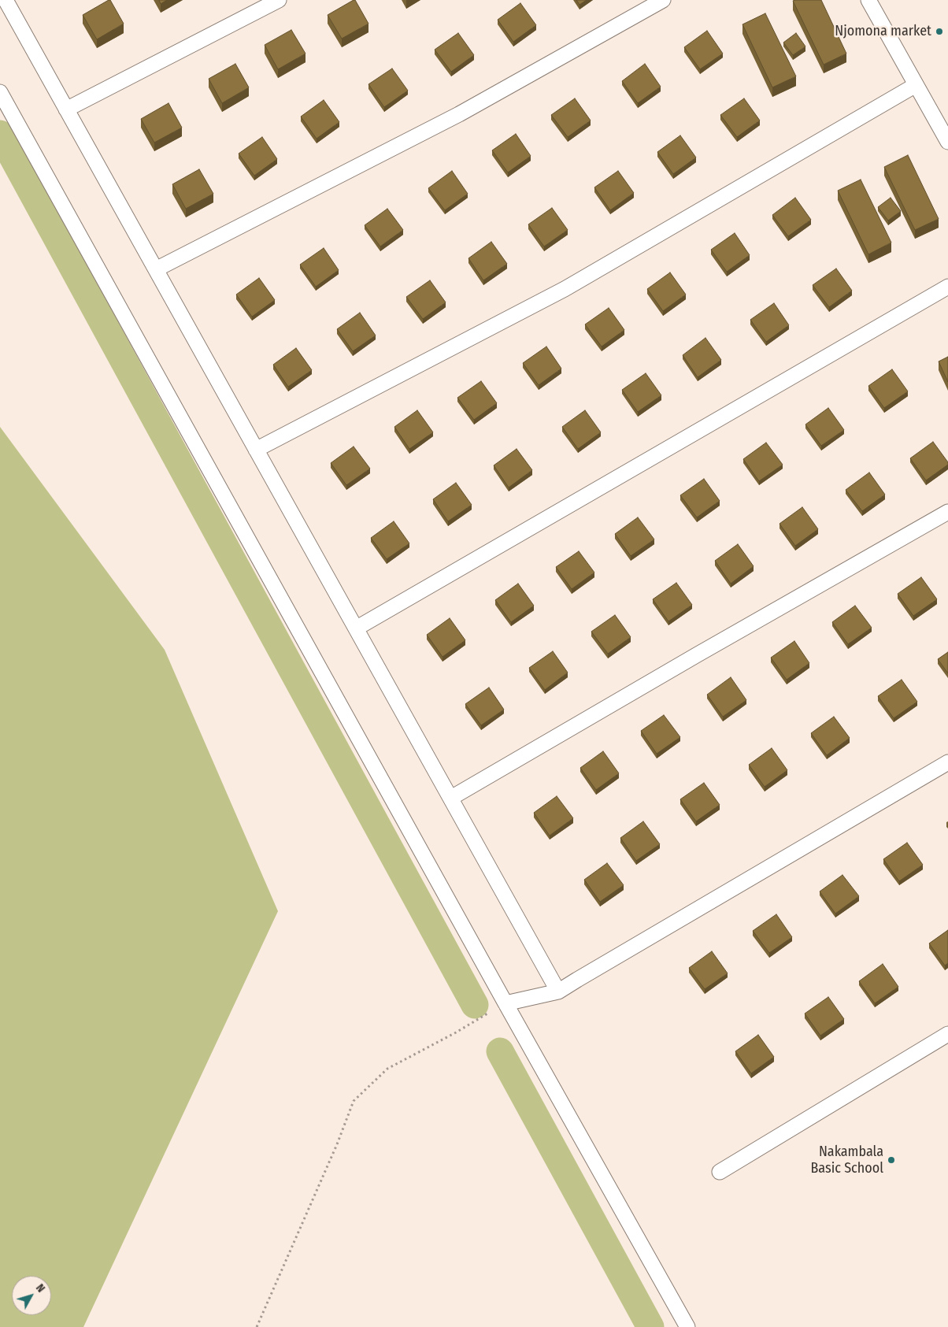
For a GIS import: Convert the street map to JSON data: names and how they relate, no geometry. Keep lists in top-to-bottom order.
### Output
{
  "places": ["Njomona market", "Nakambala Basic School"],
  "north": "top right"
}
